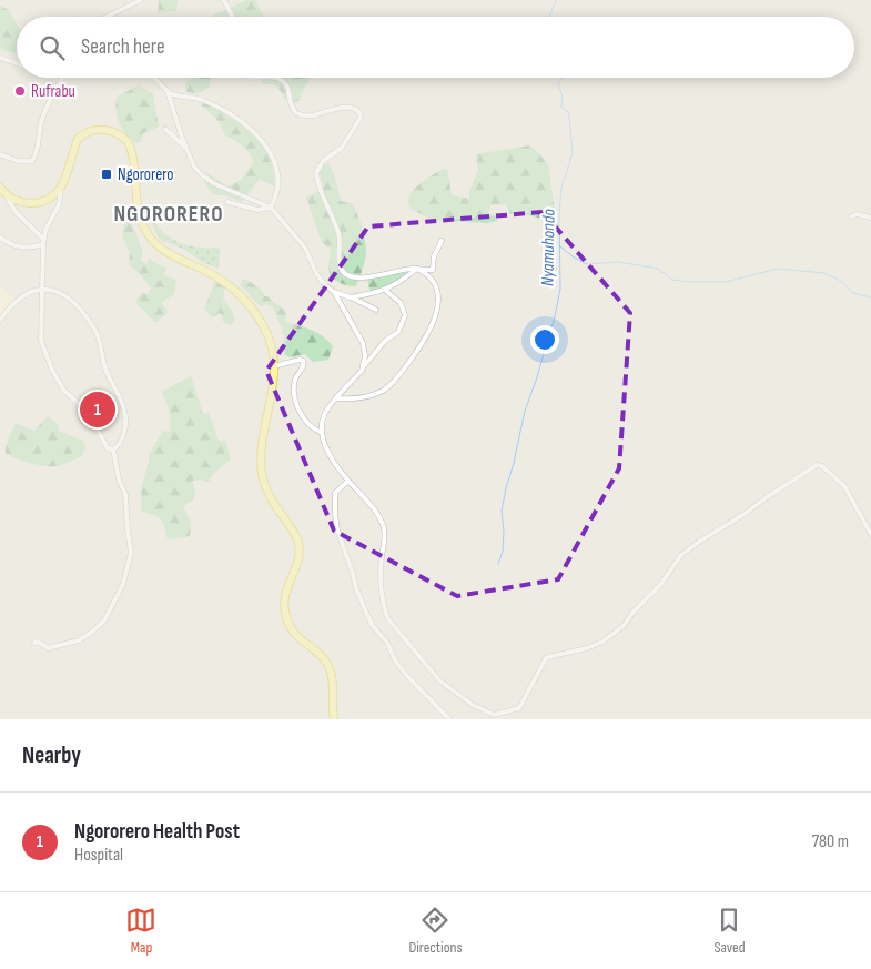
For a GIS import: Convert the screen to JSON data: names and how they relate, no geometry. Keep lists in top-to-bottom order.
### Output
{
  "districts": ["NGORORERO"],
  "water": ["Nyamuhondo"],
  "places": {
    "other": ["Rufrabu"],
    "transit": ["Ngororero"]
  },
  "page": {
    "search": "Search here",
    "pins": "1",
    "heading": "Nearby",
    "list": [
      {
        "mark": "1",
        "name": "Ngororero Health Post",
        "note": "Hospital",
        "value": "780 m"
      }
    ],
    "nav": ["Map", "Directions", "Saved"]
  }
}
